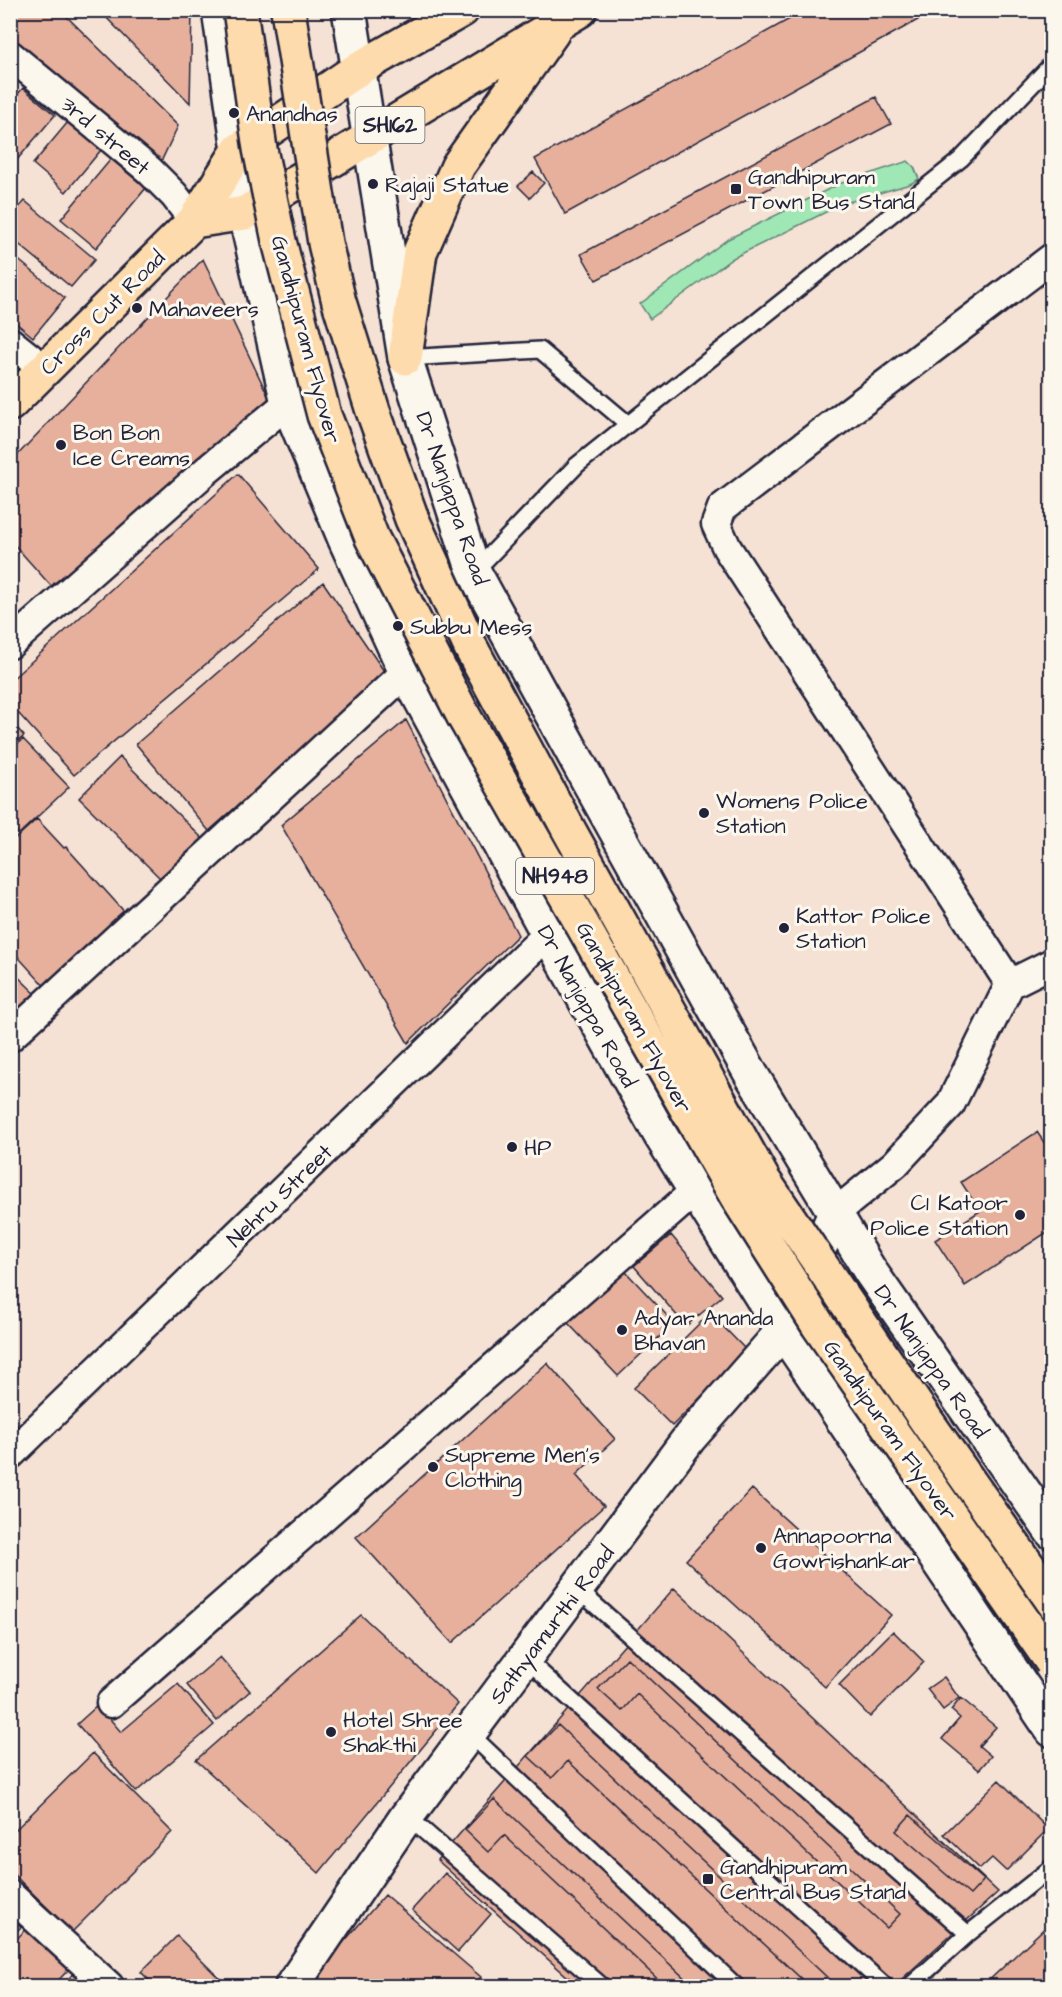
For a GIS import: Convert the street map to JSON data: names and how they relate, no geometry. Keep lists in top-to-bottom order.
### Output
{
  "streets": {
    "main road": [
      "SH162",
      "Cross Cut Road",
      "Gandhipuram Flyover",
      "NH948"
    ],
    "street": [
      "3rd street",
      "Dr Nanjappa Road",
      "Nehru Street",
      "Sathyamurthi Road"
    ]
  },
  "crossings": [
    ["SH162", "3rd street"],
    ["SH162", "Cross Cut Road"],
    ["SH162", "Dr Nanjappa Road"],
    ["3rd street", "Cross Cut Road"],
    ["Dr Nanjappa Road", "Nehru Street"],
    ["Dr Nanjappa Road", "Sathyamurthi Road"]
  ],
  "places": {
    "other": [
      "Anandhas",
      "Rajaji Statue",
      "Mahaveers",
      "Bon Bon Ice Creams",
      "Subbu Mess",
      "Womens Police Station",
      "Kattor Police Station",
      "HP",
      "C1 Katoor Police Station",
      "Adyar Ananda Bhavan",
      "Supreme Men's Clothing",
      "Annapoorna Gowrishankar",
      "Hotel Shree Shakthi"
    ],
    "transit": ["Gandhipuram Town Bus Stand", "Gandhipuram Central Bus Stand"]
  }
}
